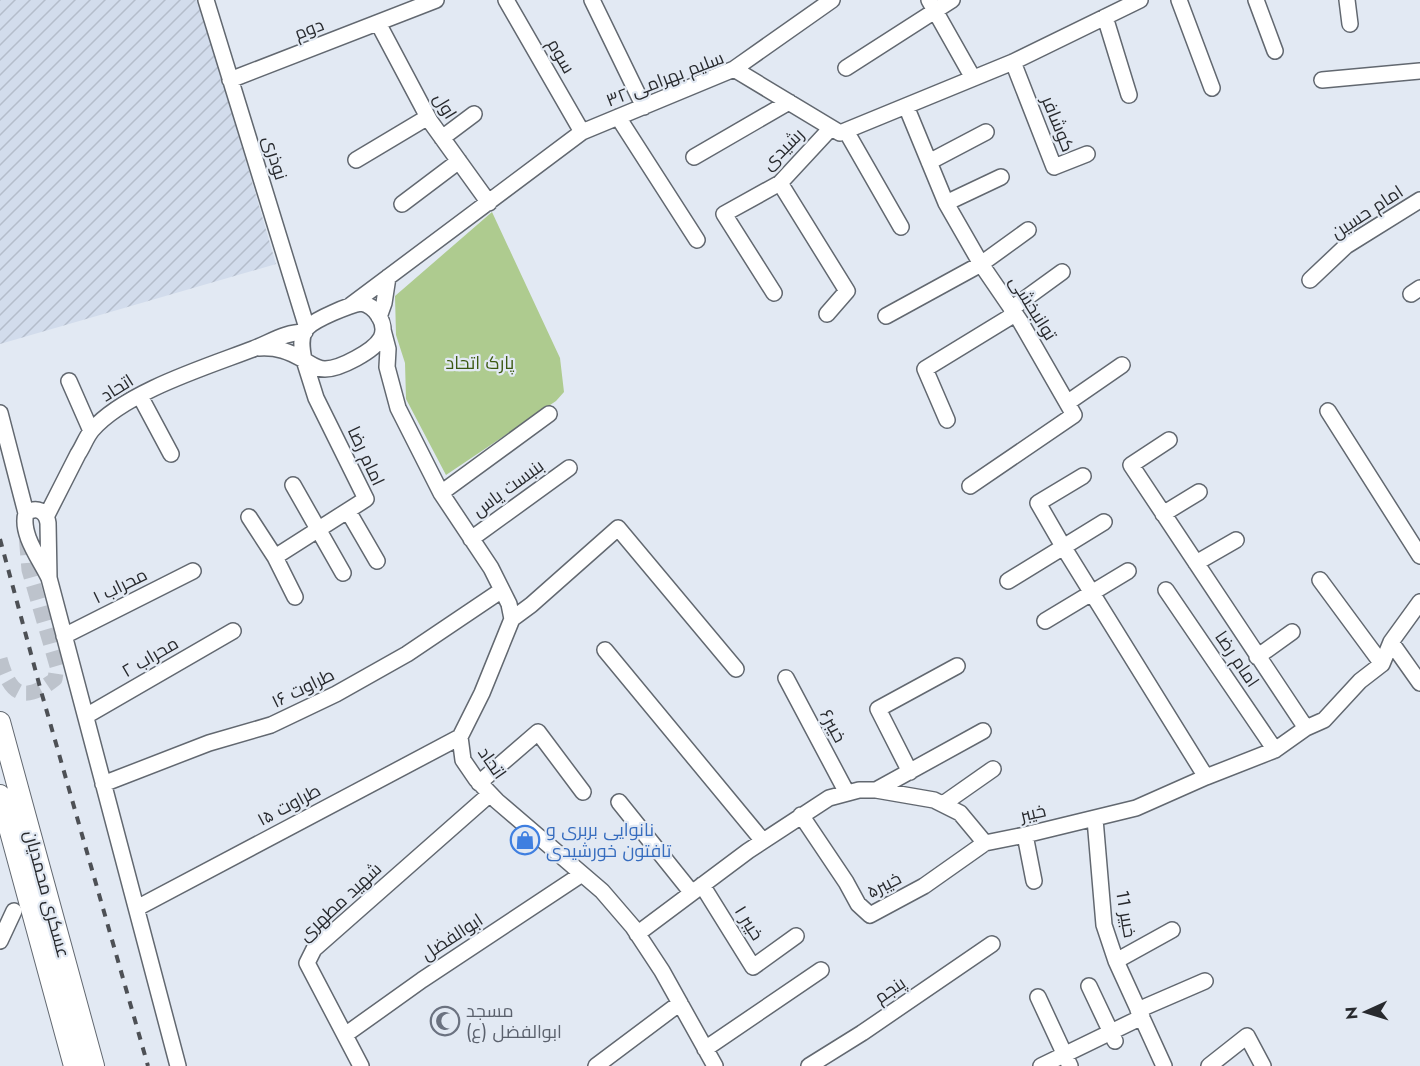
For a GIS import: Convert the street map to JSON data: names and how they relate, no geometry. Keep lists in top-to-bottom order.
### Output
{
  "streets": {
    "main road": ["عسکری محمدیان"],
    "street": [
      "دوم",
      "سوم",
      "سلیم بهرامی ۳۲",
      "اول",
      "کوشافر",
      "رشیدی",
      "نوذری",
      "امام حسین",
      "توانبخشی",
      "اتحاد",
      "امام رضا",
      "بنبست یاس",
      "محراب ۱",
      "محراب ۲",
      "طراوت ۱۶",
      "خیبر۶",
      "طراوت ۱۵",
      "خیبر",
      "خیبر۵",
      "شهید مطهری",
      "خبیر 11",
      "خیبر ۱",
      "ابوالفضل",
      "پنجم"
    ]
  },
  "crossings": [
    ["دوم", "اول"],
    ["دوم", "نوذری"],
    ["سوم", "سلیم بهرامی ۳۲"],
    ["سلیم بهرامی ۳۲", "اول"],
    ["سلیم بهرامی ۳۲", "رشیدی"],
    ["سلیم بهرامی ۳۲", "نوذری"],
    ["سلیم بهرامی ۳۲", "اتحاد"],
    ["سلیم بهرامی ۳۲", "امام رضا"],
    ["نوذری", "اتحاد"],
    ["نوذری", "امام رضا"],
    ["اتحاد", "امام رضا"],
    ["اتحاد", "طراوت ۱۵"],
    ["اتحاد", "شهید مطهری"],
    ["اتحاد", "ابوالفضل"],
    ["امام رضا", "خیبر"],
    ["خیبر", "خیبر۵"],
    ["خیبر", "خبیر 11"],
    ["شهید مطهری", "ابوالفضل"]
  ],
  "parks": ["پارک اتحاد"],
  "places": {
    "shop": ["نانوایی بربری و تافتون خورشیدی"],
    "mosque": ["مسجد ابوالفضل (ع)"]
  },
  "north": "left"
}
